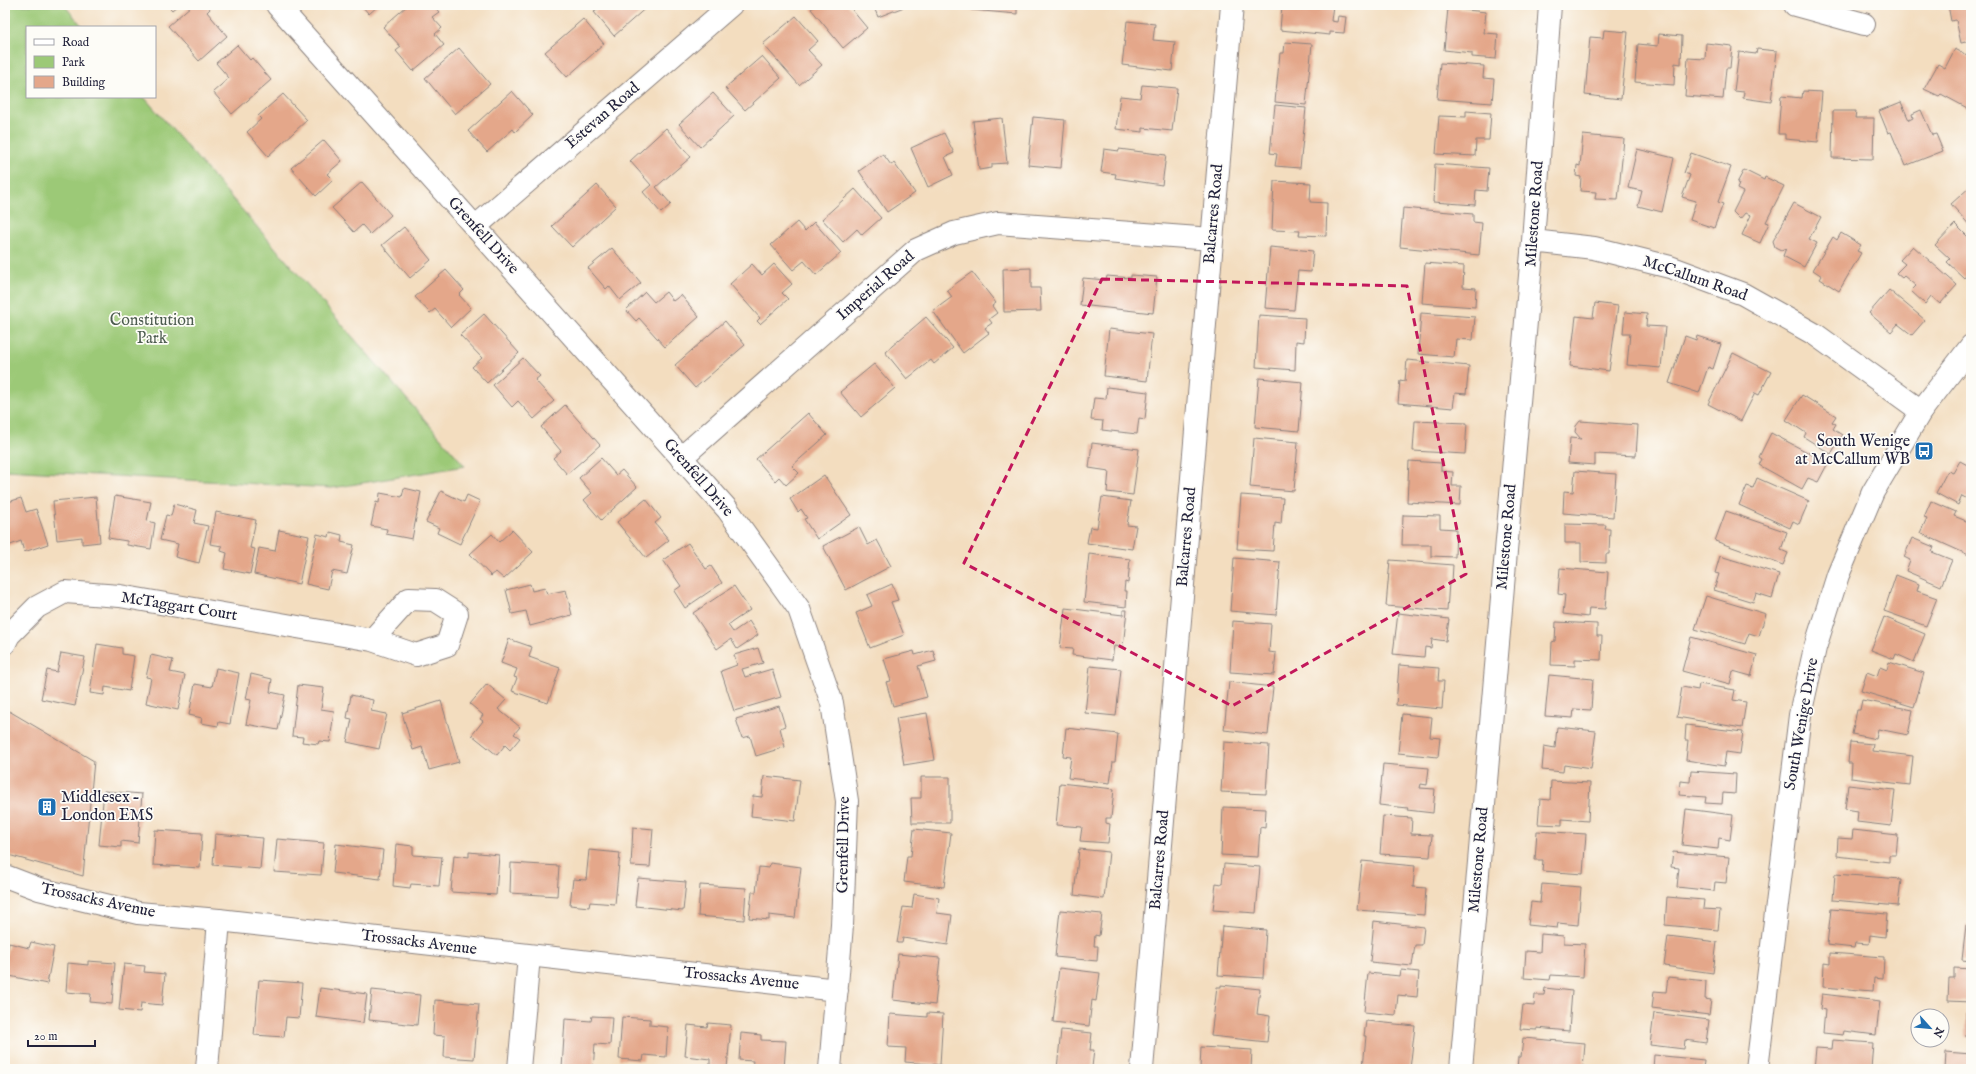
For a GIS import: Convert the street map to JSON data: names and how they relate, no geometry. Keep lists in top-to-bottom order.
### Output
{
  "streets": {
    "street": [
      "Estevan Road",
      "Balcarres Road",
      "Milestone Road",
      "Grenfell Drive",
      "McCallum Road",
      "Imperial Road",
      "McTaggart Court",
      "South Wenige Drive",
      "Trossacks Avenue"
    ]
  },
  "crossings": [
    ["Estevan Road", "Grenfell Drive"],
    ["Balcarres Road", "Imperial Road"],
    ["Milestone Road", "McCallum Road"],
    ["Grenfell Drive", "Imperial Road"],
    ["Grenfell Drive", "Trossacks Avenue"],
    ["McCallum Road", "South Wenige Drive"]
  ],
  "parks": ["Constitution Park"],
  "places": {
    "bus stop": ["South Wenige at McCallum WB"],
    "building": ["Middlesex – London EMS"]
  },
  "legend": ["Road", "Park", "Building"],
  "scale_bar": "20 m",
  "north": "bottom right"
}
